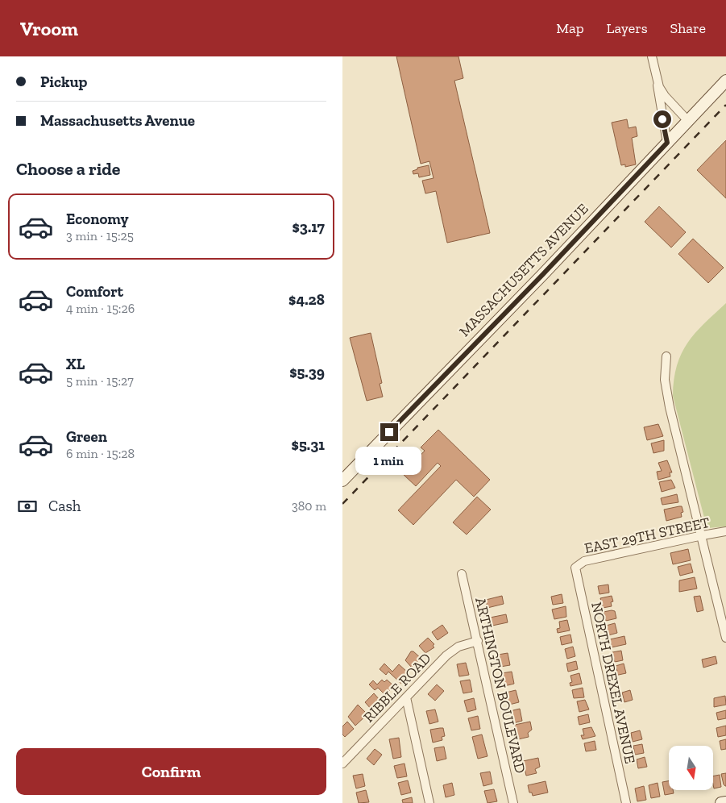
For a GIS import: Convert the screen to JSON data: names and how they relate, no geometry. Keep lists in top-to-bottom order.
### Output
{
  "streets": {
    "main road": ["MASSACHUSETTS AVENUE"],
    "street": [
      "EAST 29TH STREET",
      "NORTH DREXEL AVENUE",
      "ARTHINGTON BOULEVARD",
      "RIBBLE ROAD"
    ]
  },
  "crossings": [
    ["EAST 29TH STREET", "NORTH DREXEL AVENUE"],
    ["ARTHINGTON BOULEVARD", "RIBBLE ROAD"]
  ],
  "north": "bottom",
  "page": {
    "header": "Vroom",
    "nav": ["Map", "Layers", "Share"],
    "banner": ["Pickup", "Massachusetts Avenue"],
    "heading": "Choose a ride",
    "list": [
      {
        "name": "Economy",
        "note": "3 min · 15:25",
        "value": "$3.17"
      },
      {
        "name": "Comfort",
        "note": "4 min · 15:26",
        "value": "$4.28"
      },
      {
        "name": "XL",
        "note": "5 min · 15:27",
        "value": "$5.39"
      },
      {
        "name": "Green",
        "note": "6 min · 15:28",
        "value": "$5.31"
      }
    ],
    "bubble": "1 min",
    "pay": ["Cash", "380 m"],
    "buttons": "Confirm"
  }
}
